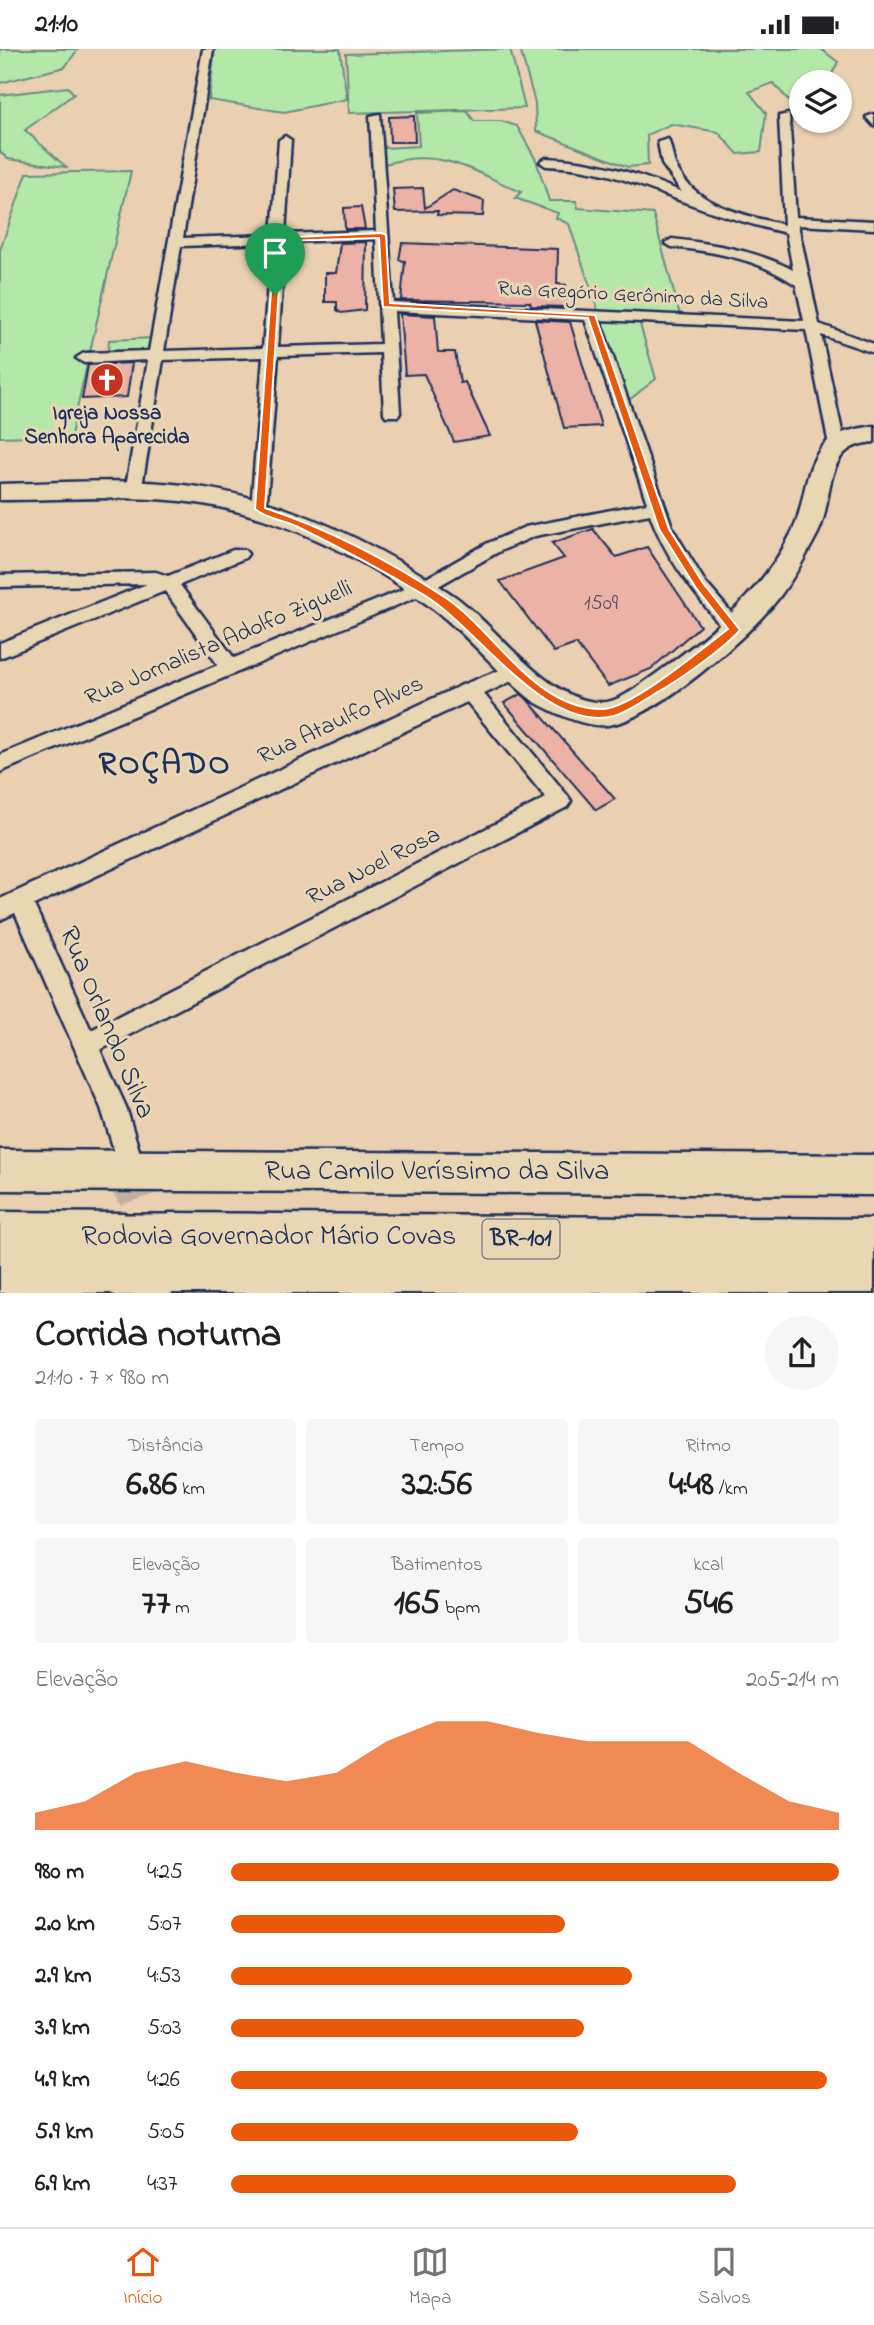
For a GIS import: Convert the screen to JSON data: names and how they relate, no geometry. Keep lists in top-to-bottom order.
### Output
{
  "streets": {
    "highway": ["Rodovia Governador Mário Covas", "BR-101"],
    "main road": ["Rua Camilo Veríssimo da Silva"],
    "street": [
      "Rua Gregório Gerônimo da Silva",
      "Rua Jornalista Adolfo Ziguelli",
      "Rua Ataulfo Alves",
      "Rua Noel Rosa",
      "Rua Orlando Silva"
    ]
  },
  "crossings": [
    ["Rua Ataulfo Alves", "Rua Noel Rosa"],
    ["Rua Ataulfo Alves", "Rua Orlando Silva"],
    ["Rua Noel Rosa", "Rua Orlando Silva"],
    ["Rua Orlando Silva", "Rua Camilo Veríssimo da Silva"]
  ],
  "districts": ["ROÇADO"],
  "places": {
    "church": ["Igreja Nossa Senhora Aparecida"]
  },
  "house_numbers": ["1509"],
  "page": {
    "status": "21:10",
    "heading": ["Corrida noturna", "21:10 · 7 × 980 m"],
    "stats": [
      ["Distância", "6.86 km"],
      ["Tempo", "32:56"],
      ["Ritmo", "4:48 /km"],
      ["Elevação", "77 m"],
      ["Batimentos", "165 bpm"],
      ["kcal", "546"]
    ],
    "chart": ["Elevação", "205–214 m"],
    "list": [
      {
        "name": "980 m",
        "note": "4:25"
      },
      {
        "name": "2.0 km",
        "note": "5:07"
      },
      {
        "name": "2.9 km",
        "note": "4:53"
      },
      {
        "name": "3.9 km",
        "note": "5:03"
      },
      {
        "name": "4.9 km",
        "note": "4:26"
      },
      {
        "name": "5.9 km",
        "note": "5:05"
      },
      {
        "name": "6.9 km",
        "note": "4:37"
      }
    ],
    "tabs": ["Início", "Mapa", "Salvos"]
  }
}
